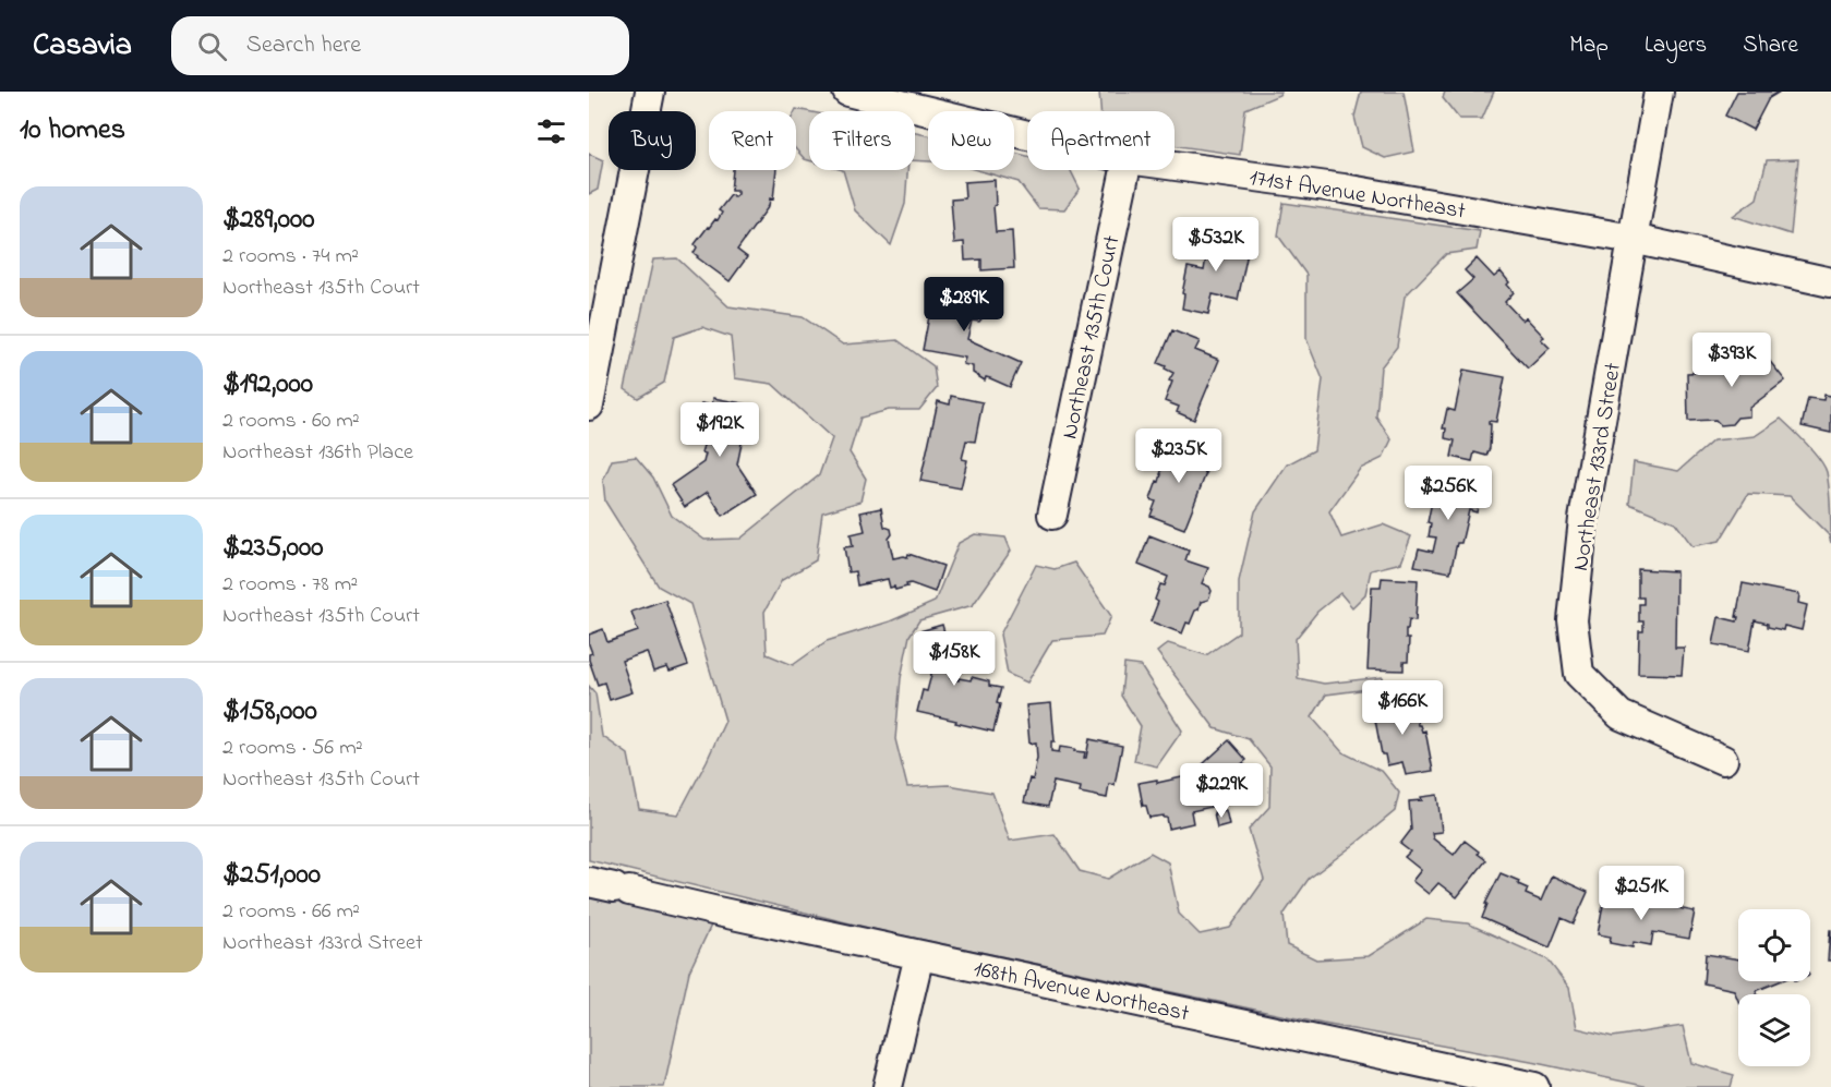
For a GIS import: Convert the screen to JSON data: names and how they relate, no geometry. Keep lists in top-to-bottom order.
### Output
{
  "streets": {
    "street": [
      "171st Avenue Northeast",
      "Northeast 135th Court",
      "Northeast 133rd Street",
      "168th Avenue Northeast"
    ]
  },
  "crossings": [
    ["171st Avenue Northeast", "Northeast 133rd Street"]
  ],
  "page": {
    "header": "Casavia",
    "search": "Search here",
    "nav": ["Map", "Layers", "Share"],
    "heading": "10 homes",
    "chip": [
      "Buy",
      "Rent",
      "Filters",
      "New",
      "Apartment"
    ],
    "list": [
      {
        "name": "$289,000",
        "note": "2 rooms · 74 m² · Northeast 135th Court"
      },
      {
        "name": "$192,000",
        "note": "2 rooms · 60 m² · Northeast 136th Place"
      },
      {
        "name": "$235,000",
        "note": "2 rooms · 78 m² · Northeast 135th Court"
      },
      {
        "name": "$158,000",
        "note": "2 rooms · 56 m² · Northeast 135th Court"
      },
      {
        "name": "$251,000",
        "note": "2 rooms · 66 m² · Northeast 133rd Street"
      }
    ],
    "price": [
      "$532K",
      "$289K",
      "$393K",
      "$192K",
      "$235K",
      "$256K",
      "$158K",
      "$166K",
      "$229K",
      "$251K"
    ]
  }
}
